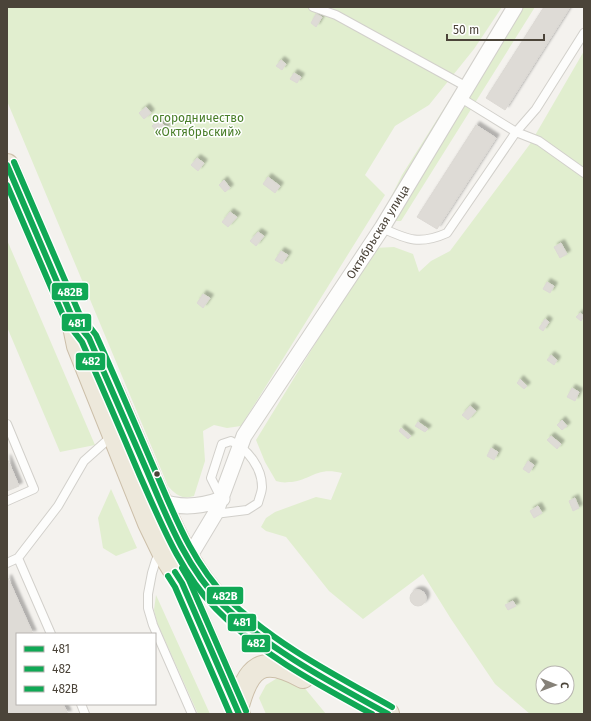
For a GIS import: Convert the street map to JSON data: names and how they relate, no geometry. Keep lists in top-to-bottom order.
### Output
{
  "streets": {
    "street": ["Октябрьская улица"]
  },
  "parks": ["огородничество «Октябрьский»"],
  "lines": ["transit line 482В", "transit line 481", "transit line 482"],
  "legend": ["481", "482", "482В"],
  "scale_bar": "50 m",
  "north": "right"
}
